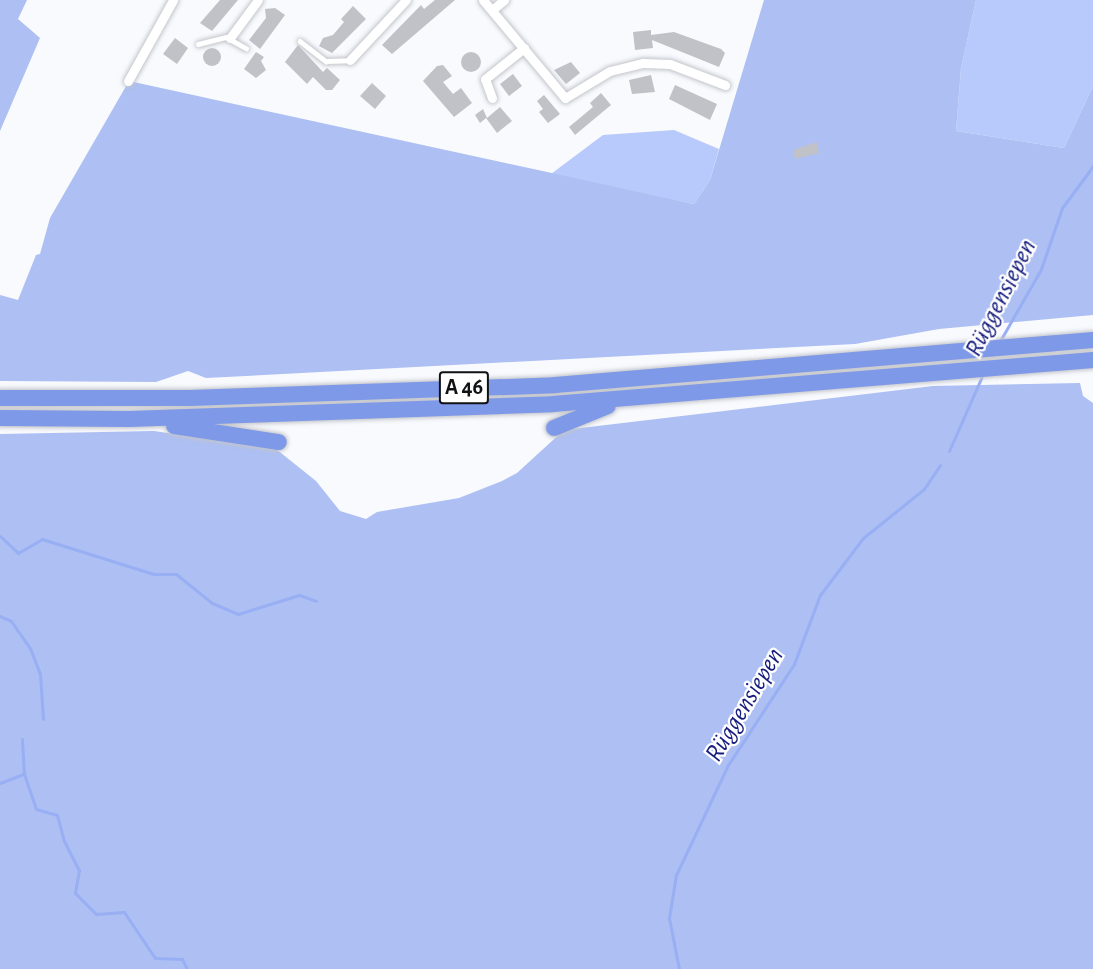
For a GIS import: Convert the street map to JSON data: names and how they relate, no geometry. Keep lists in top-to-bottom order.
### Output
{
  "streets": {
    "highway": ["A 46"]
  },
  "water": ["Rüggensiepen"]
}
